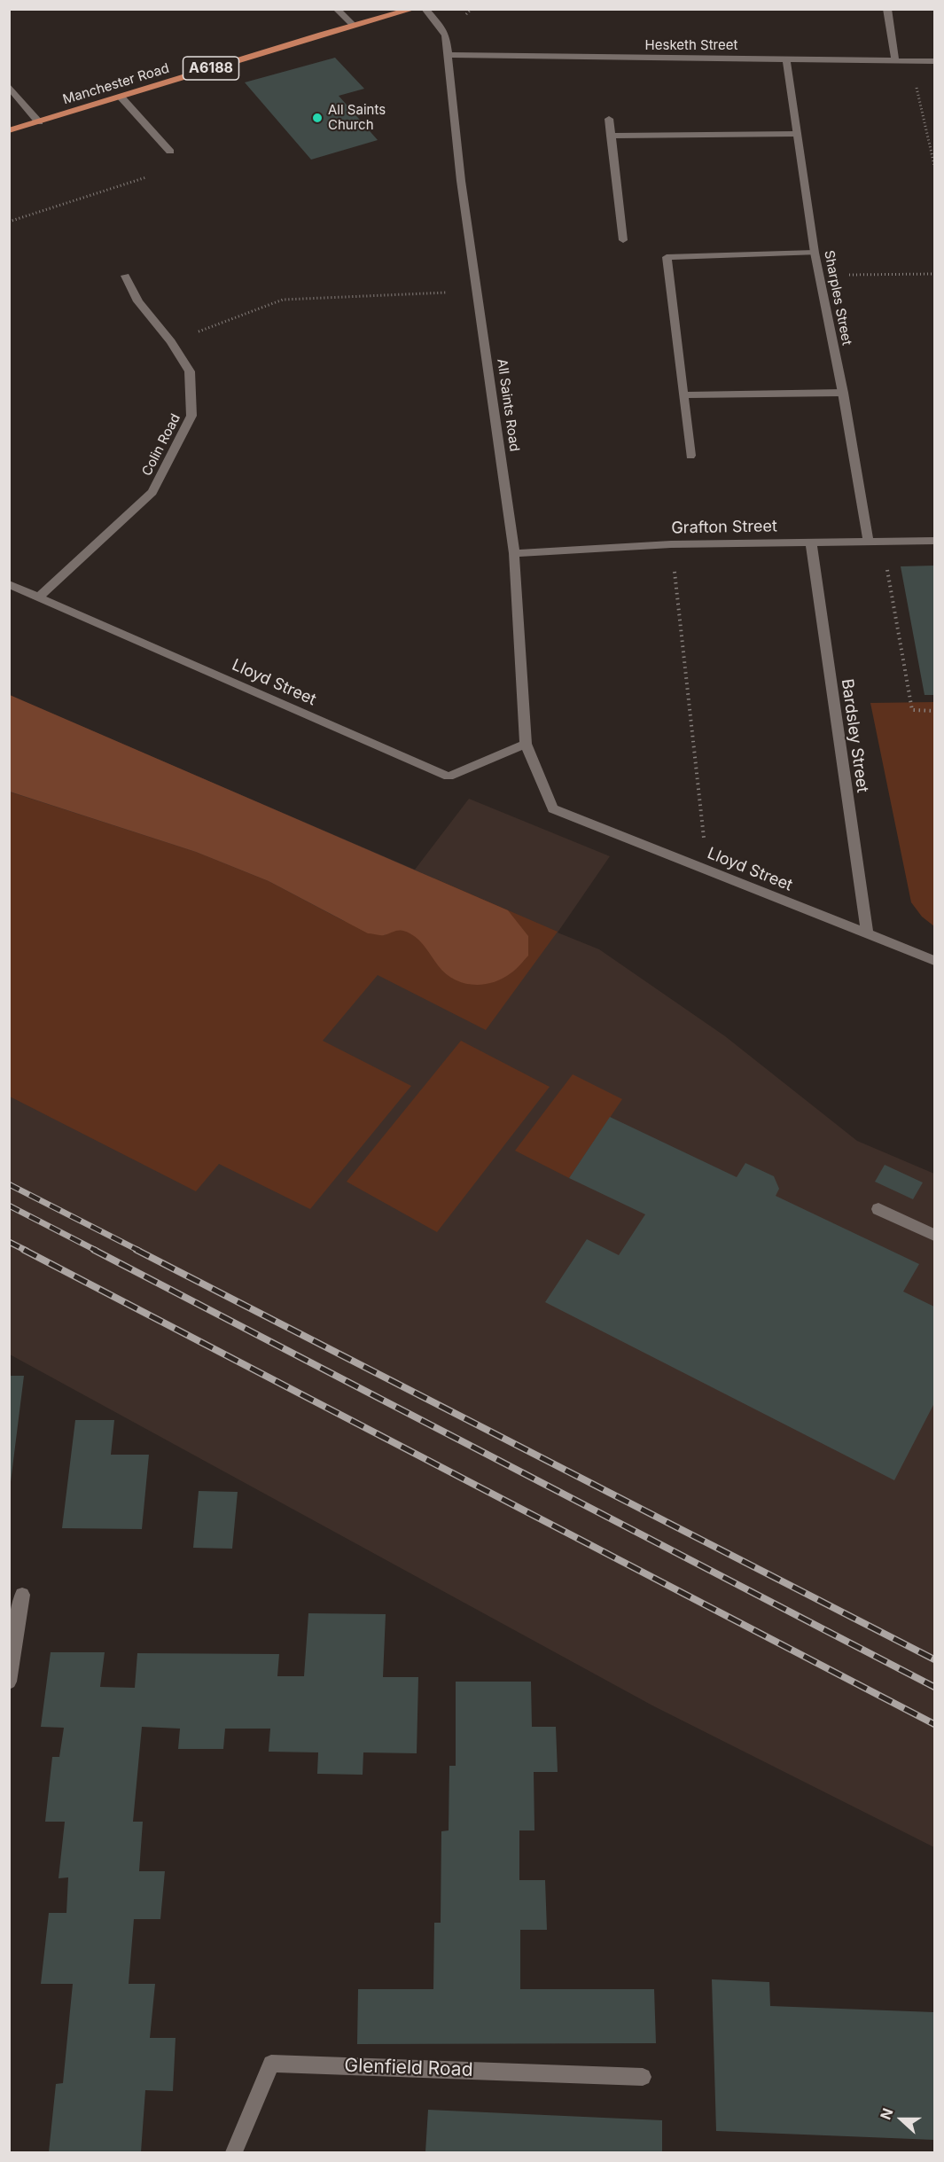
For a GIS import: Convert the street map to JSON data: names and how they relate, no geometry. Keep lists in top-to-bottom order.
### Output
{
  "streets": {
    "main road": ["A6188", "Manchester Road"],
    "street": [
      "Hesketh Street",
      "Sharples Street",
      "All Saints Road",
      "Colin Road",
      "Grafton Street",
      "Lloyd Street",
      "Bardsley Street",
      "Glenfield Road"
    ]
  },
  "crossings": [
    ["Hesketh Street", "Sharples Street"],
    ["Hesketh Street", "All Saints Road"],
    ["Sharples Street", "Grafton Street"],
    ["All Saints Road", "Grafton Street"],
    ["All Saints Road", "Lloyd Street"],
    ["Colin Road", "Lloyd Street"],
    ["Grafton Street", "Bardsley Street"],
    ["Lloyd Street", "Bardsley Street"]
  ],
  "places": ["All Saints Church"],
  "north": "left"
}
